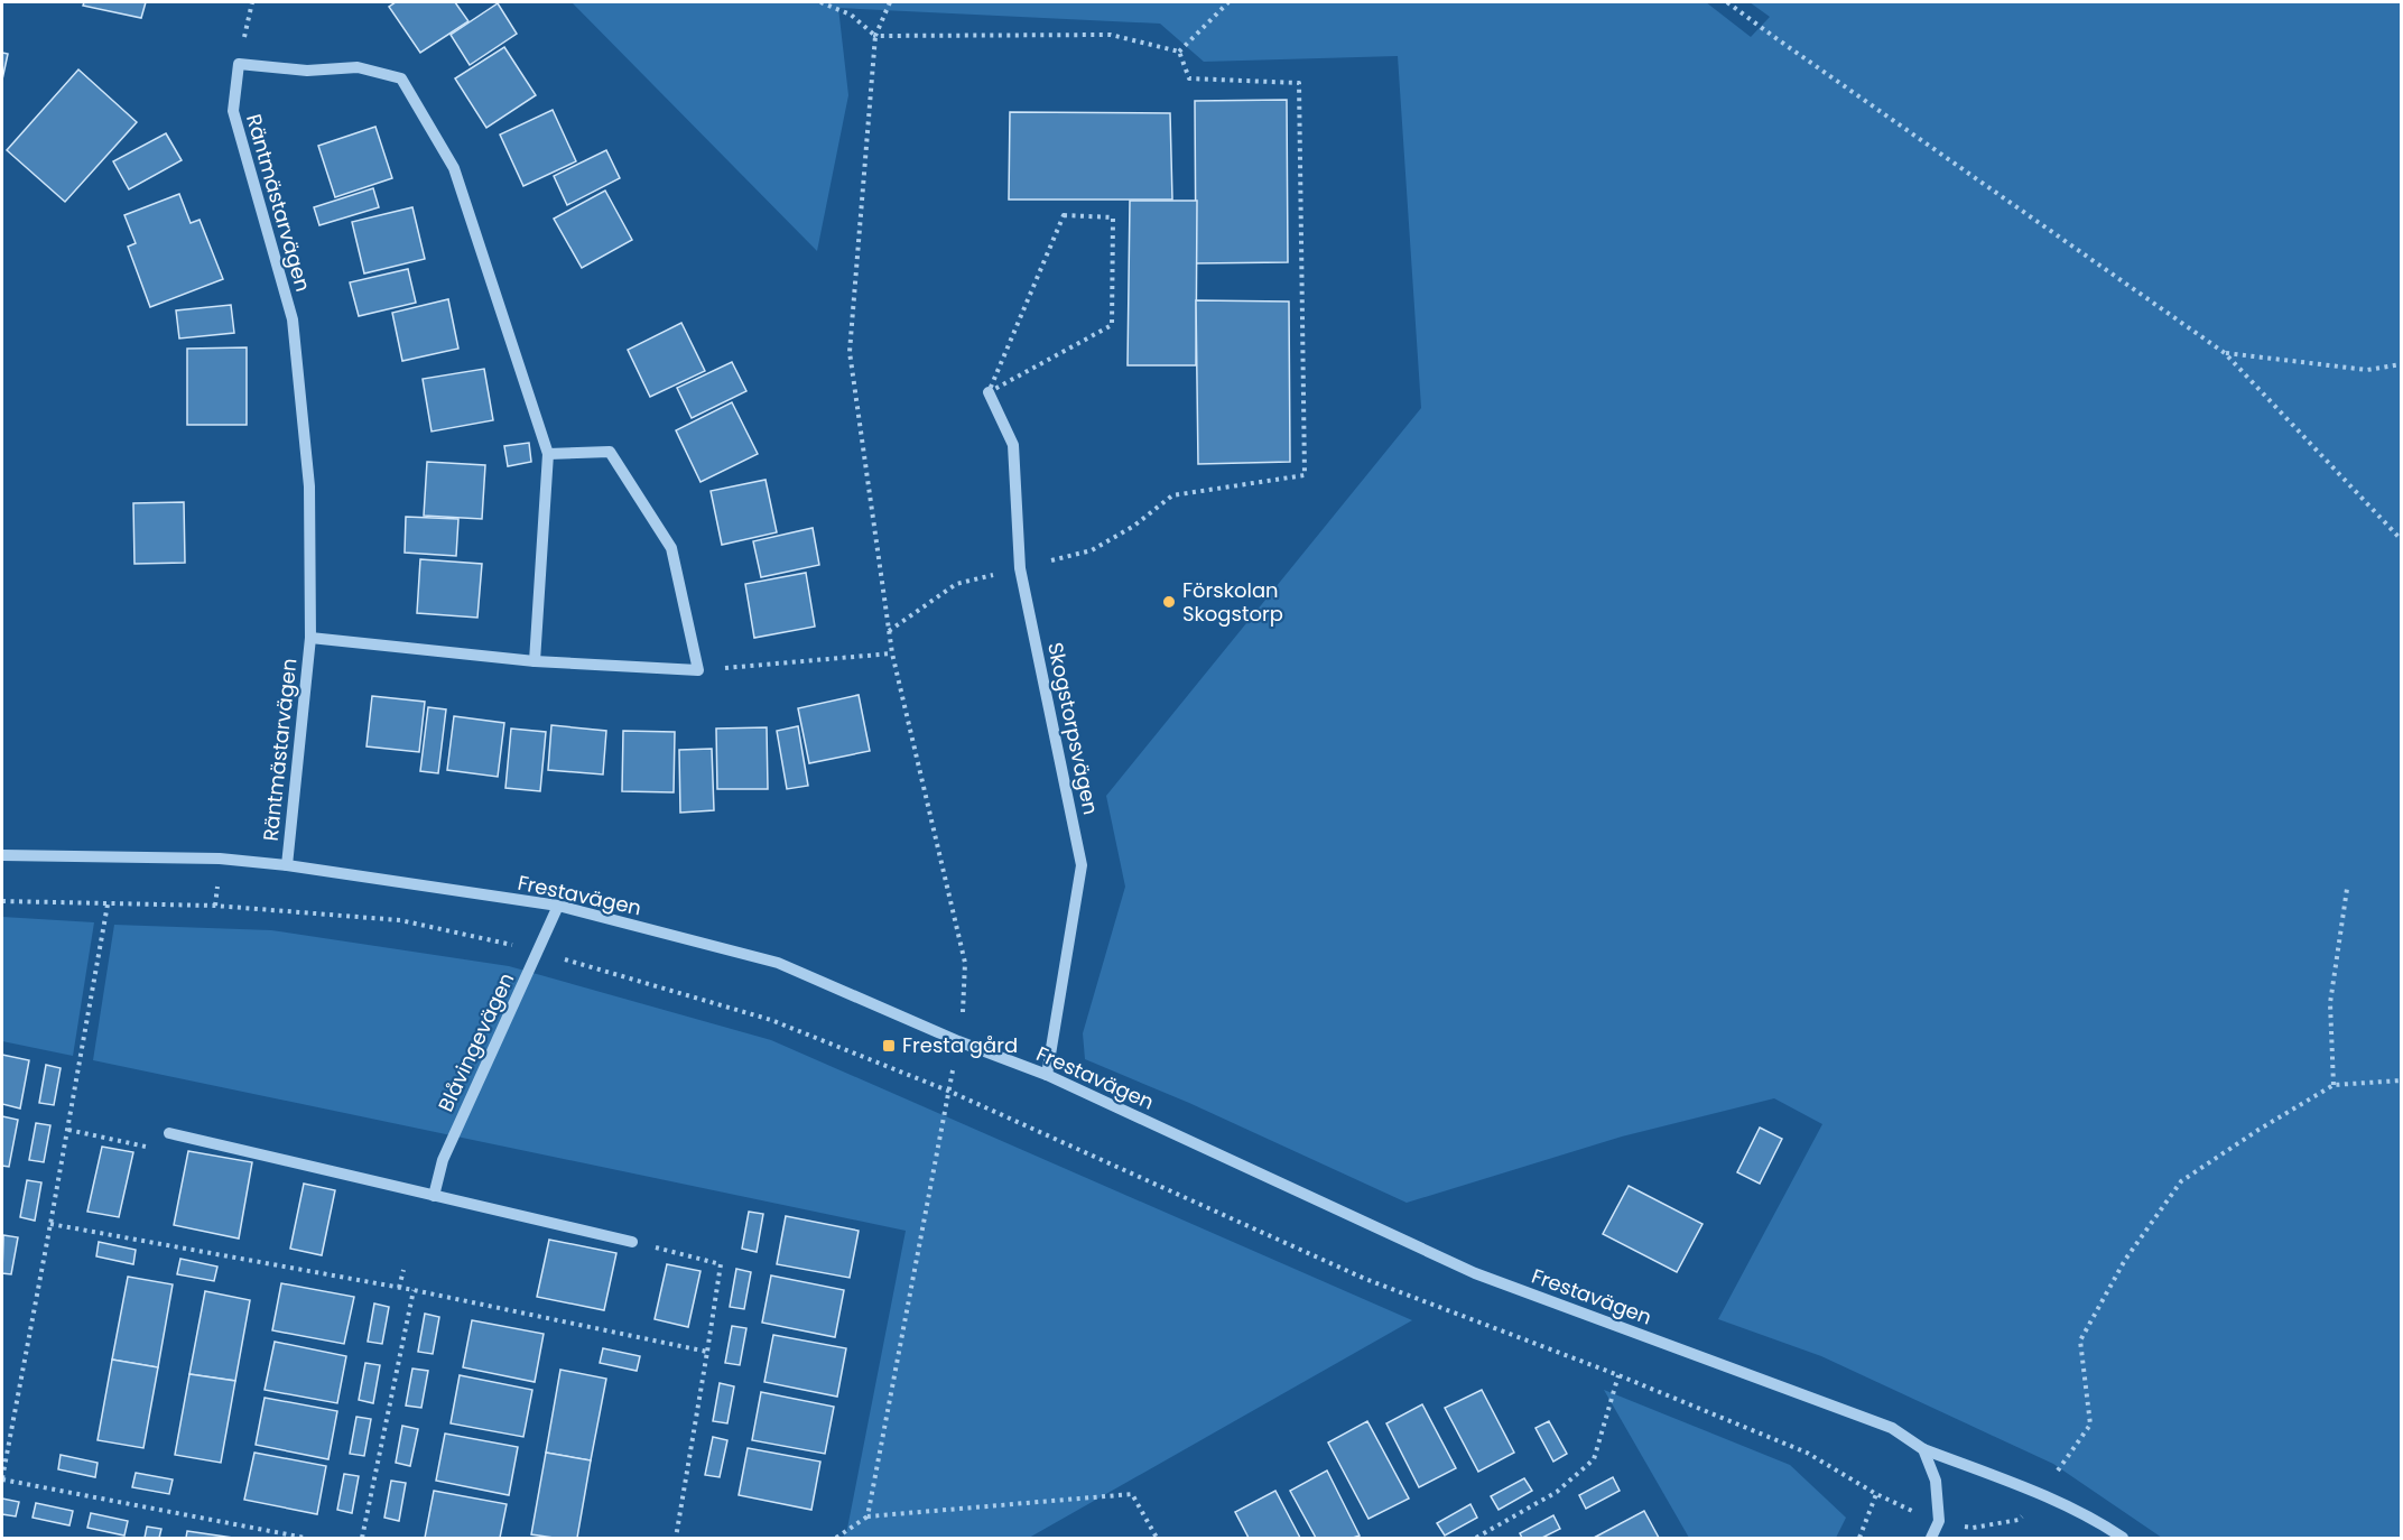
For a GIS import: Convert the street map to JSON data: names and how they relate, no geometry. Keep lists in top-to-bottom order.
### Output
{
  "streets": {
    "street": [
      "Räntmästarvägen",
      "Skogstorpsvägen",
      "Frestavägen",
      "Blåvingevägen"
    ]
  },
  "crossings": [
    ["Räntmästarvägen", "Frestavägen"],
    ["Skogstorpsvägen", "Frestavägen"],
    ["Frestavägen", "Blåvingevägen"]
  ],
  "places": {
    "other": ["Förskolan Skogstorp"],
    "transit": ["Fresta gård"]
  }
}
